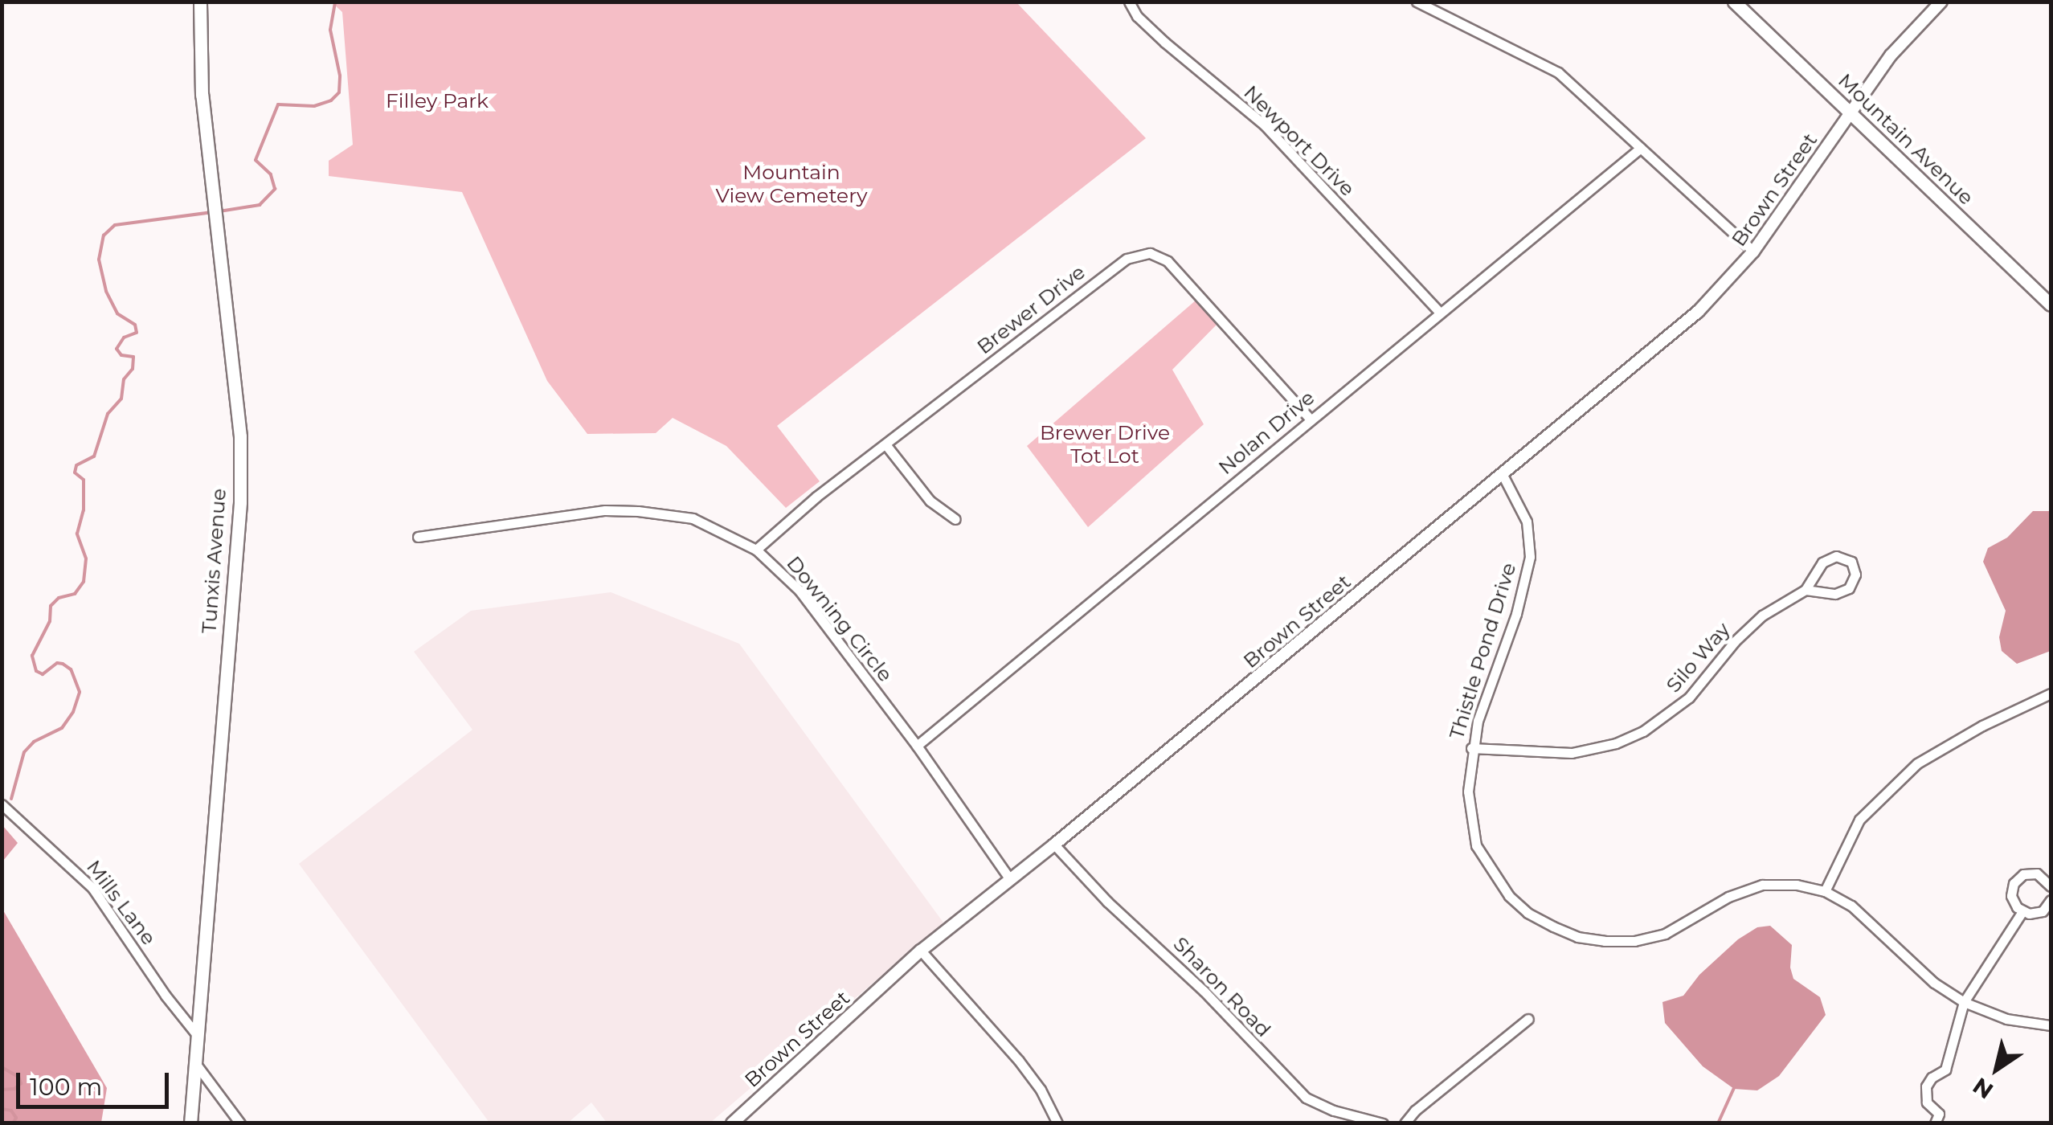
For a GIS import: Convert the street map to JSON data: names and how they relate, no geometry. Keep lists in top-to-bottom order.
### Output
{
  "streets": {
    "main road": ["Mountain Avenue", "Tunxis Avenue"],
    "street": [
      "Newport Drive",
      "Brown Street",
      "Brewer Drive",
      "Nolan Drive",
      "Downing Circle",
      "Thistle Pond Drive",
      "Silo Way",
      "Mills Lane",
      "Sharon Road"
    ]
  },
  "crossings": [
    ["Mountain Avenue", "Brown Street"],
    ["Newport Drive", "Nolan Drive"],
    ["Brown Street", "Downing Circle"],
    ["Brown Street", "Thistle Pond Drive"],
    ["Brown Street", "Sharon Road"],
    ["Brewer Drive", "Nolan Drive"],
    ["Brewer Drive", "Downing Circle"],
    ["Nolan Drive", "Downing Circle"],
    ["Tunxis Avenue", "Mills Lane"],
    ["Thistle Pond Drive", "Silo Way"]
  ],
  "parks": ["Filley Park", "Mountain View Cemetery", "Brewer Drive Tot Lot"],
  "scale_bar": "100 m",
  "north": "bottom left"
}
